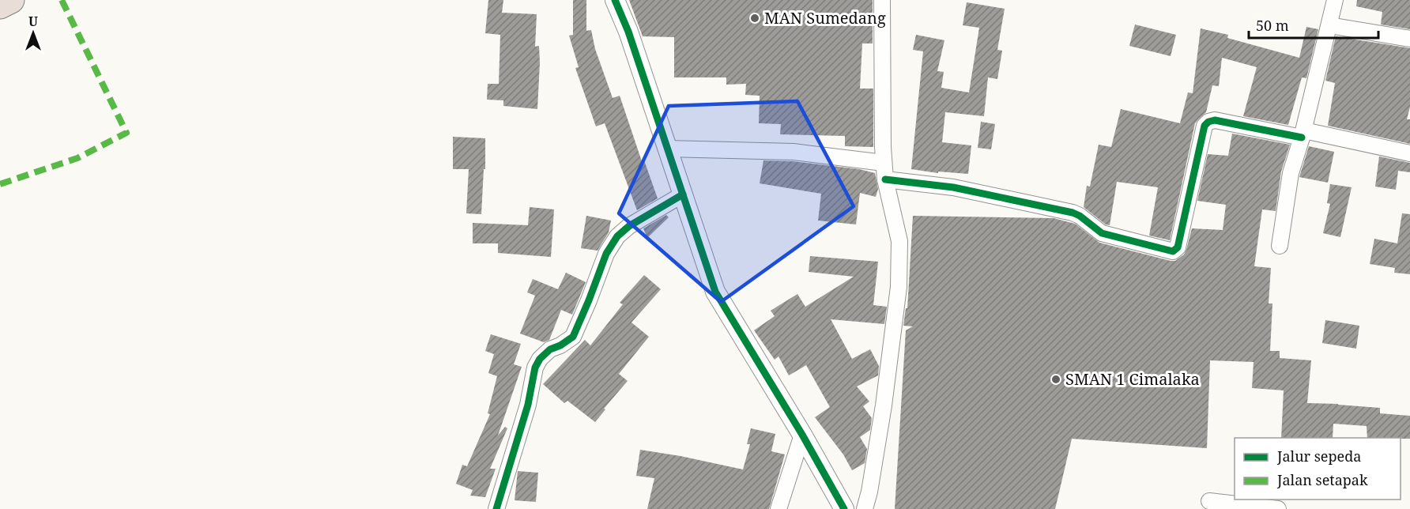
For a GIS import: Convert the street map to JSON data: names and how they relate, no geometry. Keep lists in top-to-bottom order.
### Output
{
  "places": ["MAN Sumedang", "SMAN 1 Cimalaka"],
  "legend": ["Jalur sepeda", "Jalan setapak"],
  "scale_bar": "50 m",
  "north": "top"
}
